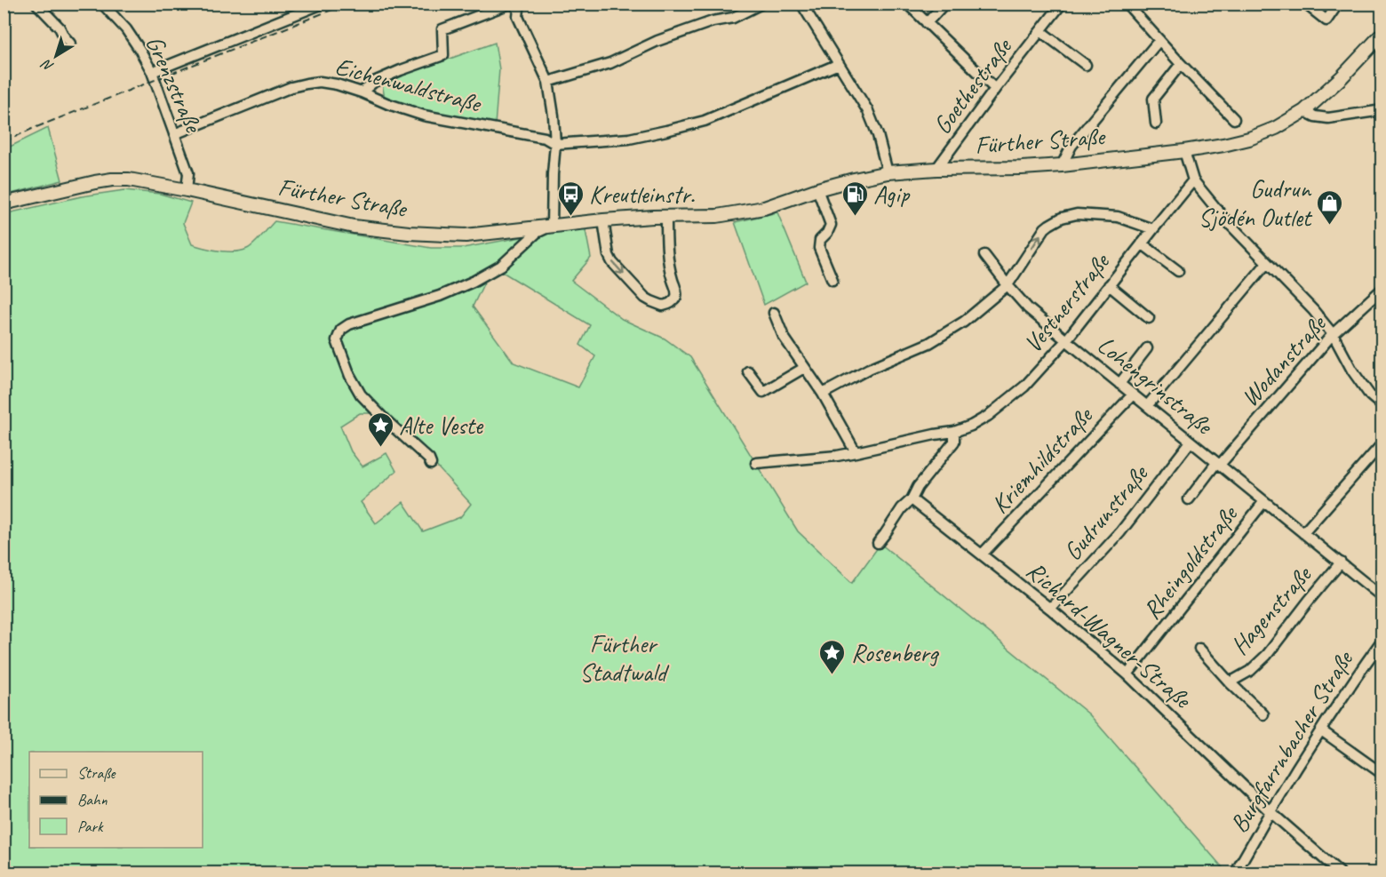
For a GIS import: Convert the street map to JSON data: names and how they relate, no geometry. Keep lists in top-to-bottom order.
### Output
{
  "streets": {
    "main road": ["Fürther Straße"],
    "street": [
      "Grenzstraße",
      "Eichenwaldstraße",
      "Goethestraße",
      "Vestnerstraße",
      "Wodanstraße",
      "Lohengrinstraße",
      "Kriemhildstraße",
      "Gudrunstraße",
      "Rheingoldstraße",
      "Hagenstraße",
      "Richard-Wagner-Straße",
      "Burgfarrnbacher Straße"
    ]
  },
  "crossings": [
    ["Grenzstraße", "Eichenwaldstraße"],
    ["Grenzstraße", "Fürther Straße"],
    ["Goethestraße", "Fürther Straße"],
    ["Vestnerstraße", "Lohengrinstraße"],
    ["Wodanstraße", "Lohengrinstraße"],
    ["Lohengrinstraße", "Kriemhildstraße"],
    ["Lohengrinstraße", "Gudrunstraße"],
    ["Lohengrinstraße", "Rheingoldstraße"],
    ["Lohengrinstraße", "Hagenstraße"],
    ["Kriemhildstraße", "Richard-Wagner-Straße"],
    ["Gudrunstraße", "Richard-Wagner-Straße"],
    ["Rheingoldstraße", "Richard-Wagner-Straße"],
    ["Richard-Wagner-Straße", "Burgfarrnbacher Straße"]
  ],
  "parks": ["Fürther Stadtwald"],
  "places": {
    "bus stop": ["Kreutleinstr."],
    "fuel station": ["Agip"],
    "shop": ["Gudrun Sjödén Outlet"],
    "place": ["Alte Veste", "Rosenberg"]
  },
  "legend": ["Straße", "Bahn", "Park"],
  "north": "bottom left"
}
